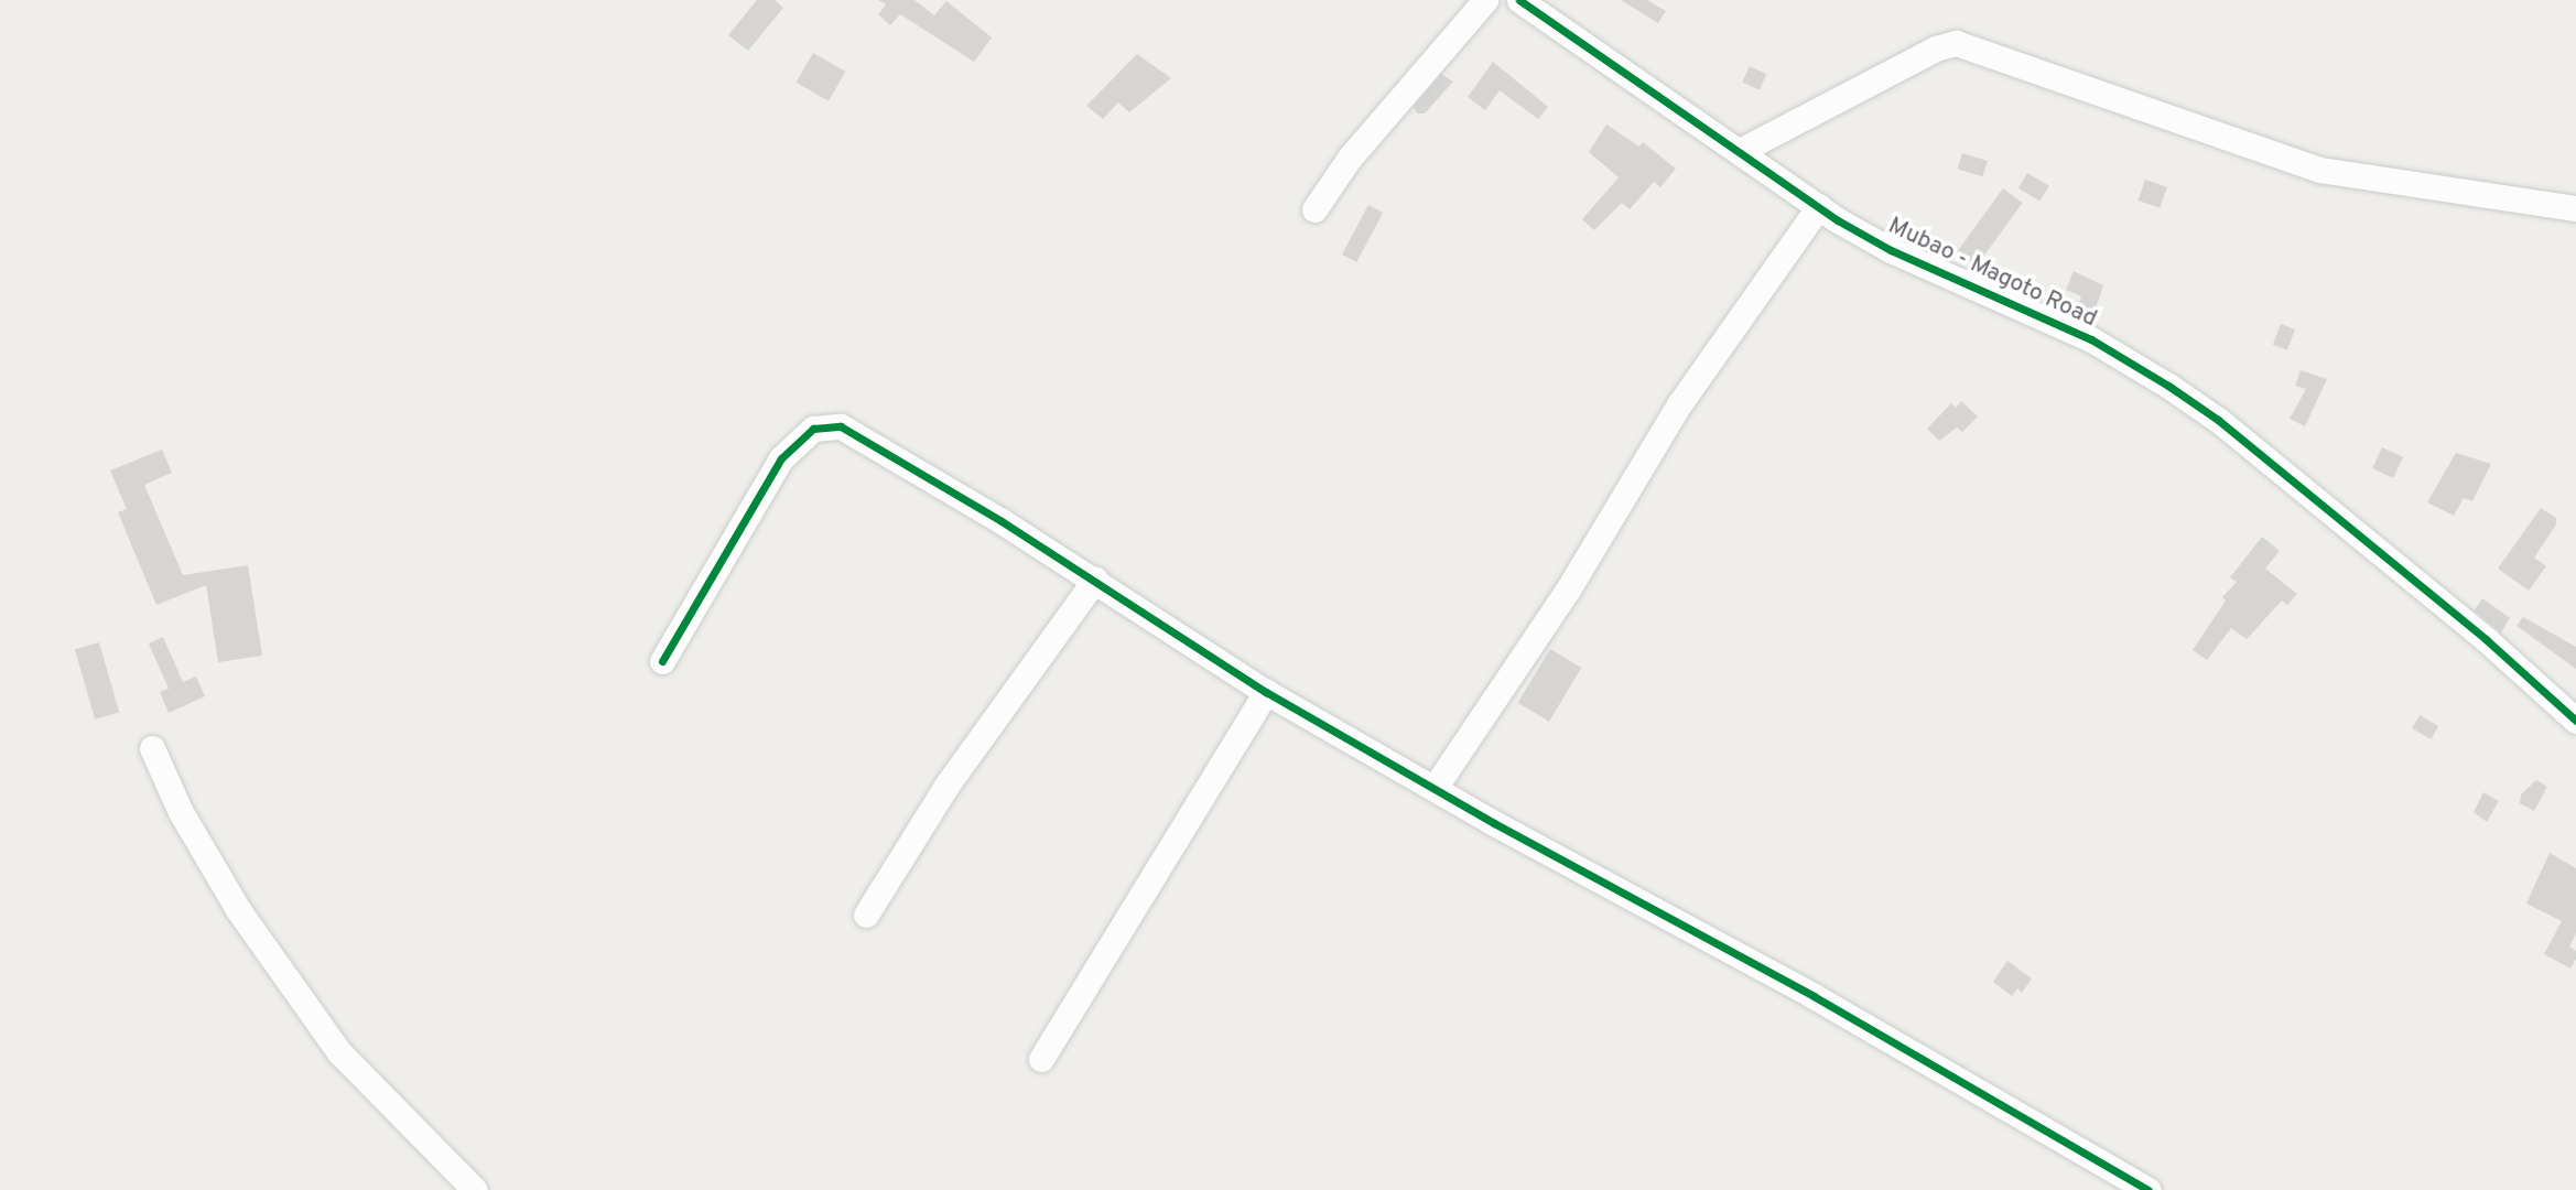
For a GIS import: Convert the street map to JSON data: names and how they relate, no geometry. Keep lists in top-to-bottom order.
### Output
{
  "streets": {
    "street": ["Mubao - Magoto Road"]
  }
}
